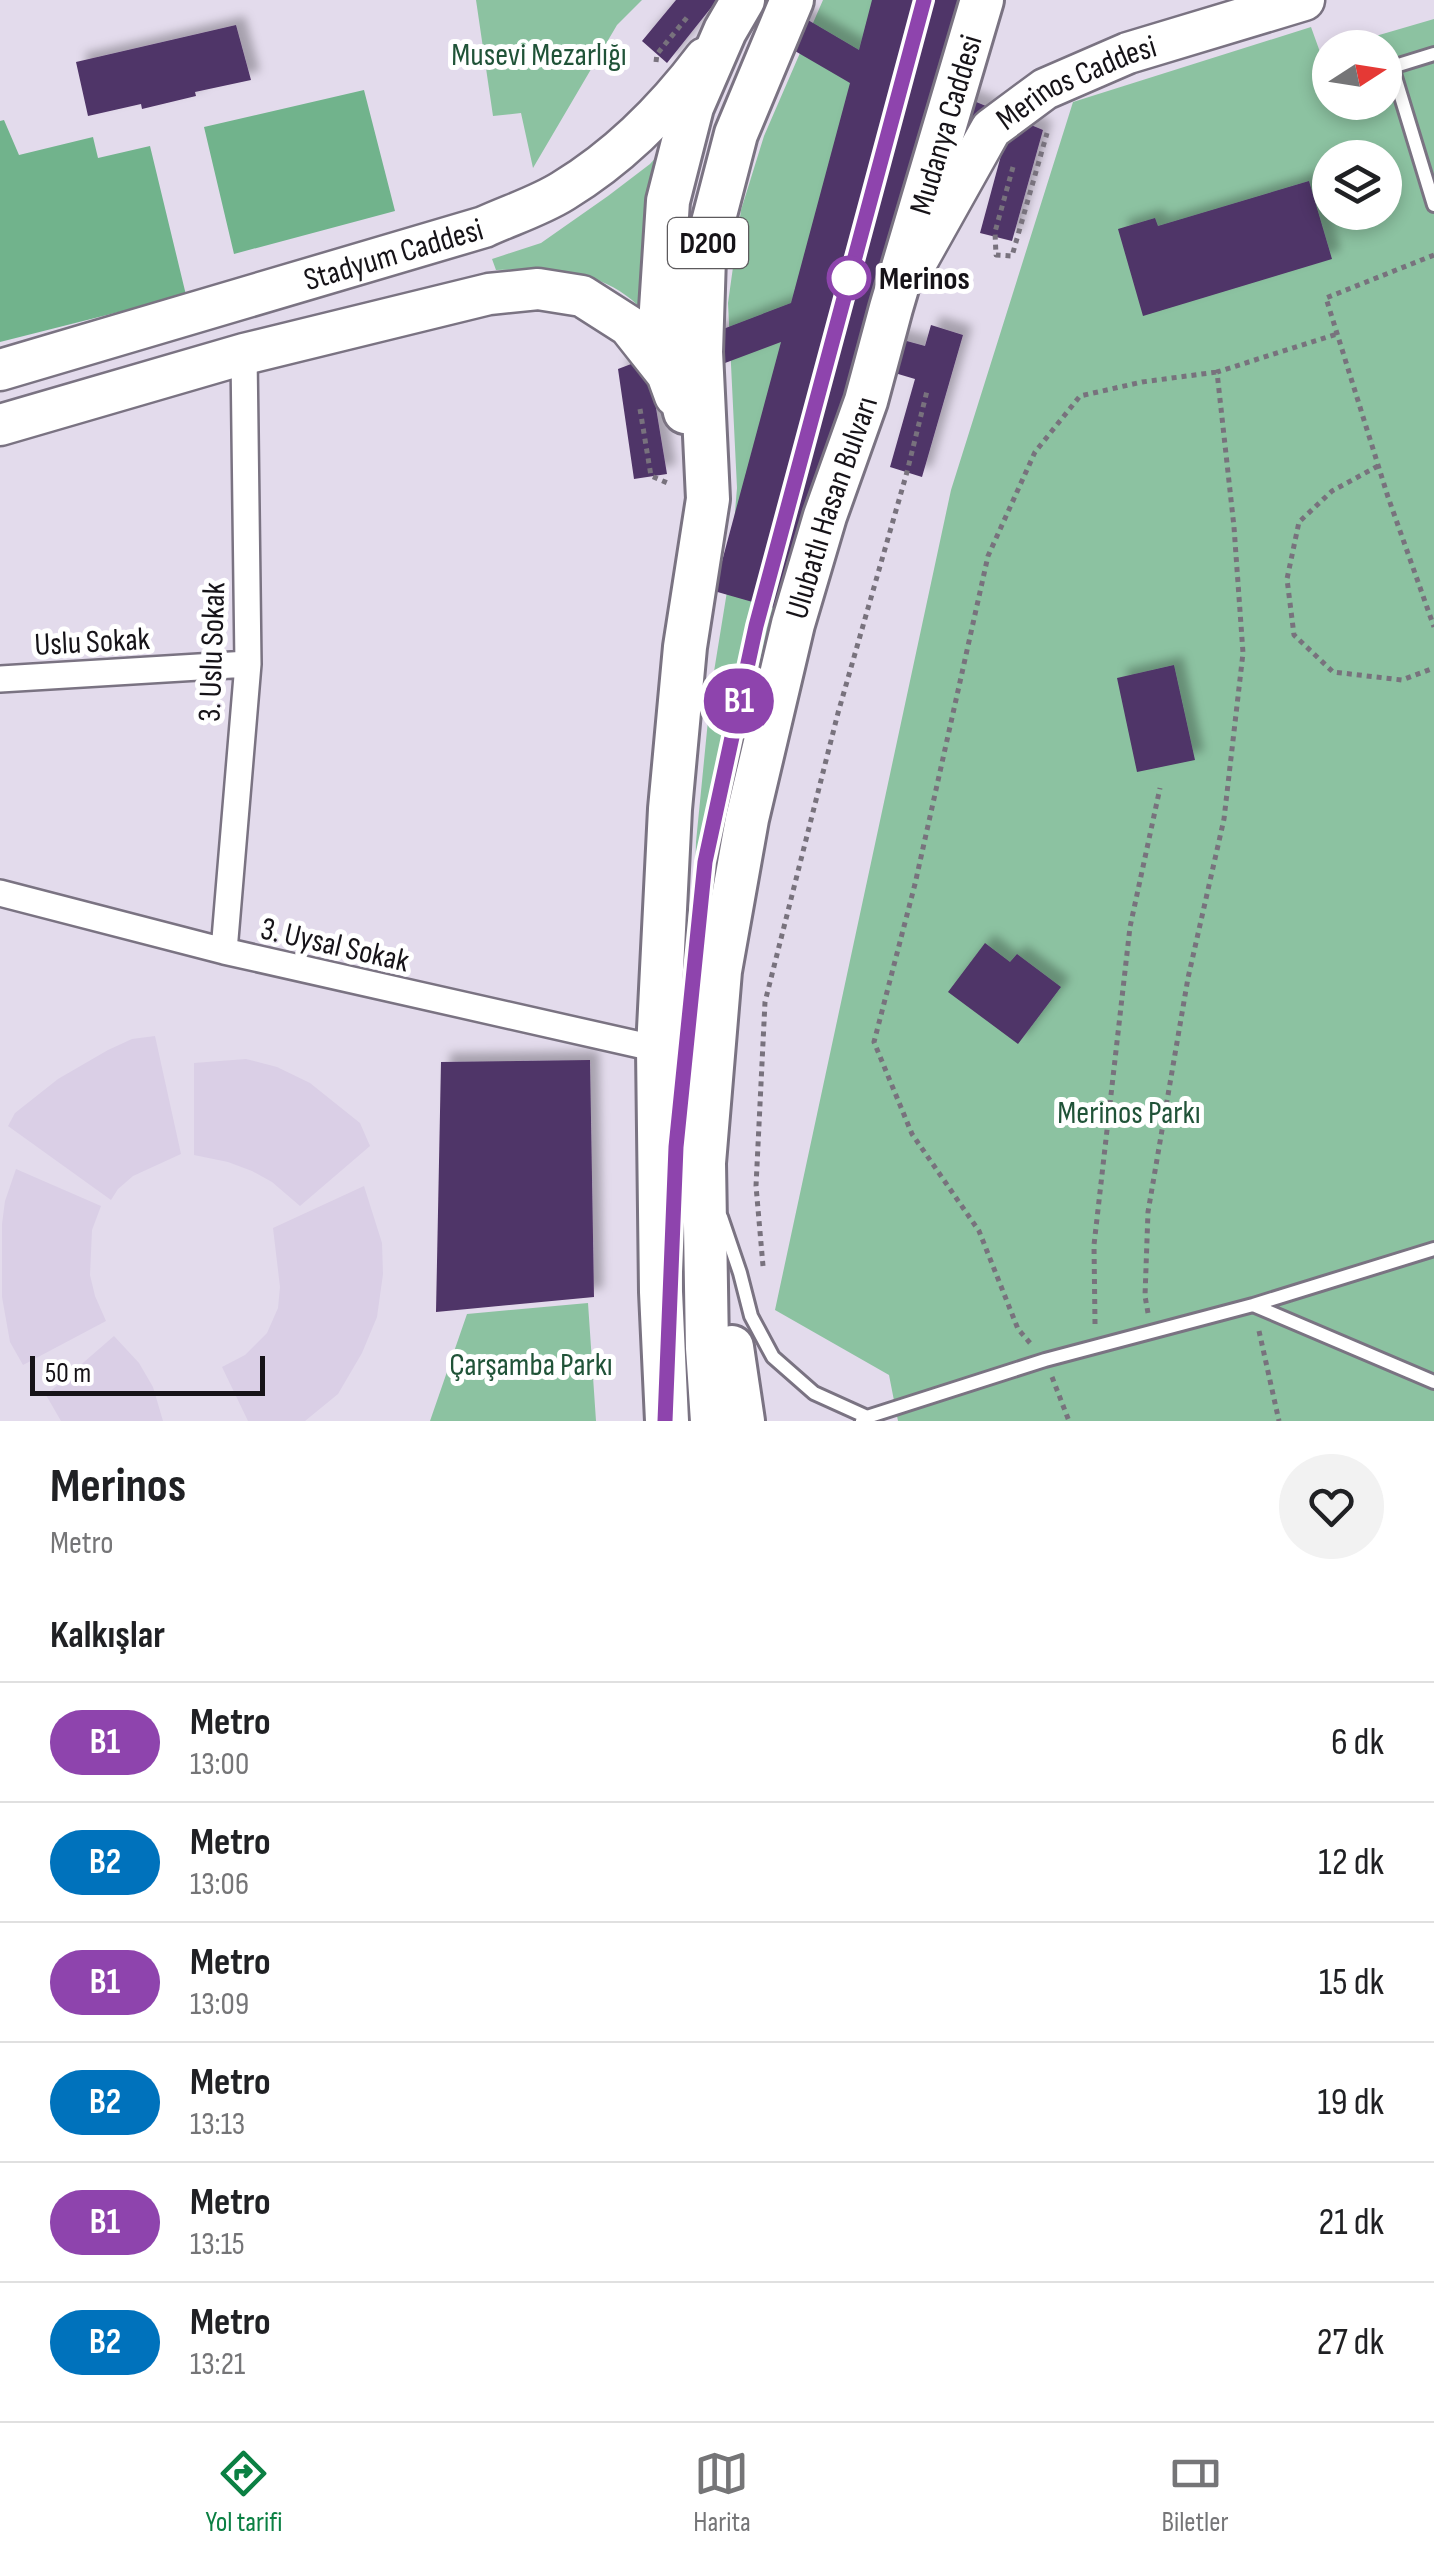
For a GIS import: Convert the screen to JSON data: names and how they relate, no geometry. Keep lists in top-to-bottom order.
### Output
{
  "streets": {
    "highway": ["Mudanya Caddesi", "D200", "Ulubatlı Hasan Bulvarı"],
    "main road": ["Merinos Caddesi", "Stadyum Caddesi"],
    "street": ["Uslu Sokak", "3. Uslu Sokak", "3. Uysal Sokak"]
  },
  "crossings": [
    ["Merinos Caddesi", "Mudanya Caddesi"],
    ["Merinos Caddesi", "Ulubatlı Hasan Bulvarı"],
    ["Mudanya Caddesi", "Ulubatlı Hasan Bulvarı"],
    ["Uslu Sokak", "3. Uslu Sokak"],
    ["3. Uslu Sokak", "3. Uysal Sokak"]
  ],
  "parks": ["Musevi Mezarlığı", "Merinos Parkı", "Çarşamba Parkı"],
  "places": ["Merinos"],
  "lines": ["metro line B1"],
  "scale_bar": "50 m",
  "north": "right",
  "page": {
    "on_map": "B1",
    "scale": "50 m",
    "heading": [
      ["Merinos", "Metro"],
      "Kalkışlar"
    ],
    "list": [
      {
        "mark": "B1",
        "name": "Metro",
        "note": "13:00",
        "value": "6 dk"
      },
      {
        "mark": "B2",
        "name": "Metro",
        "note": "13:06",
        "value": "12 dk"
      },
      {
        "mark": "B1",
        "name": "Metro",
        "note": "13:09",
        "value": "15 dk"
      },
      {
        "mark": "B2",
        "name": "Metro",
        "note": "13:13",
        "value": "19 dk"
      },
      {
        "mark": "B1",
        "name": "Metro",
        "note": "13:15",
        "value": "21 dk"
      },
      {
        "mark": "B2",
        "name": "Metro",
        "note": "13:21",
        "value": "27 dk"
      }
    ],
    "tabs": ["Yol tarifi", "Harita", "Biletler"]
  }
}
